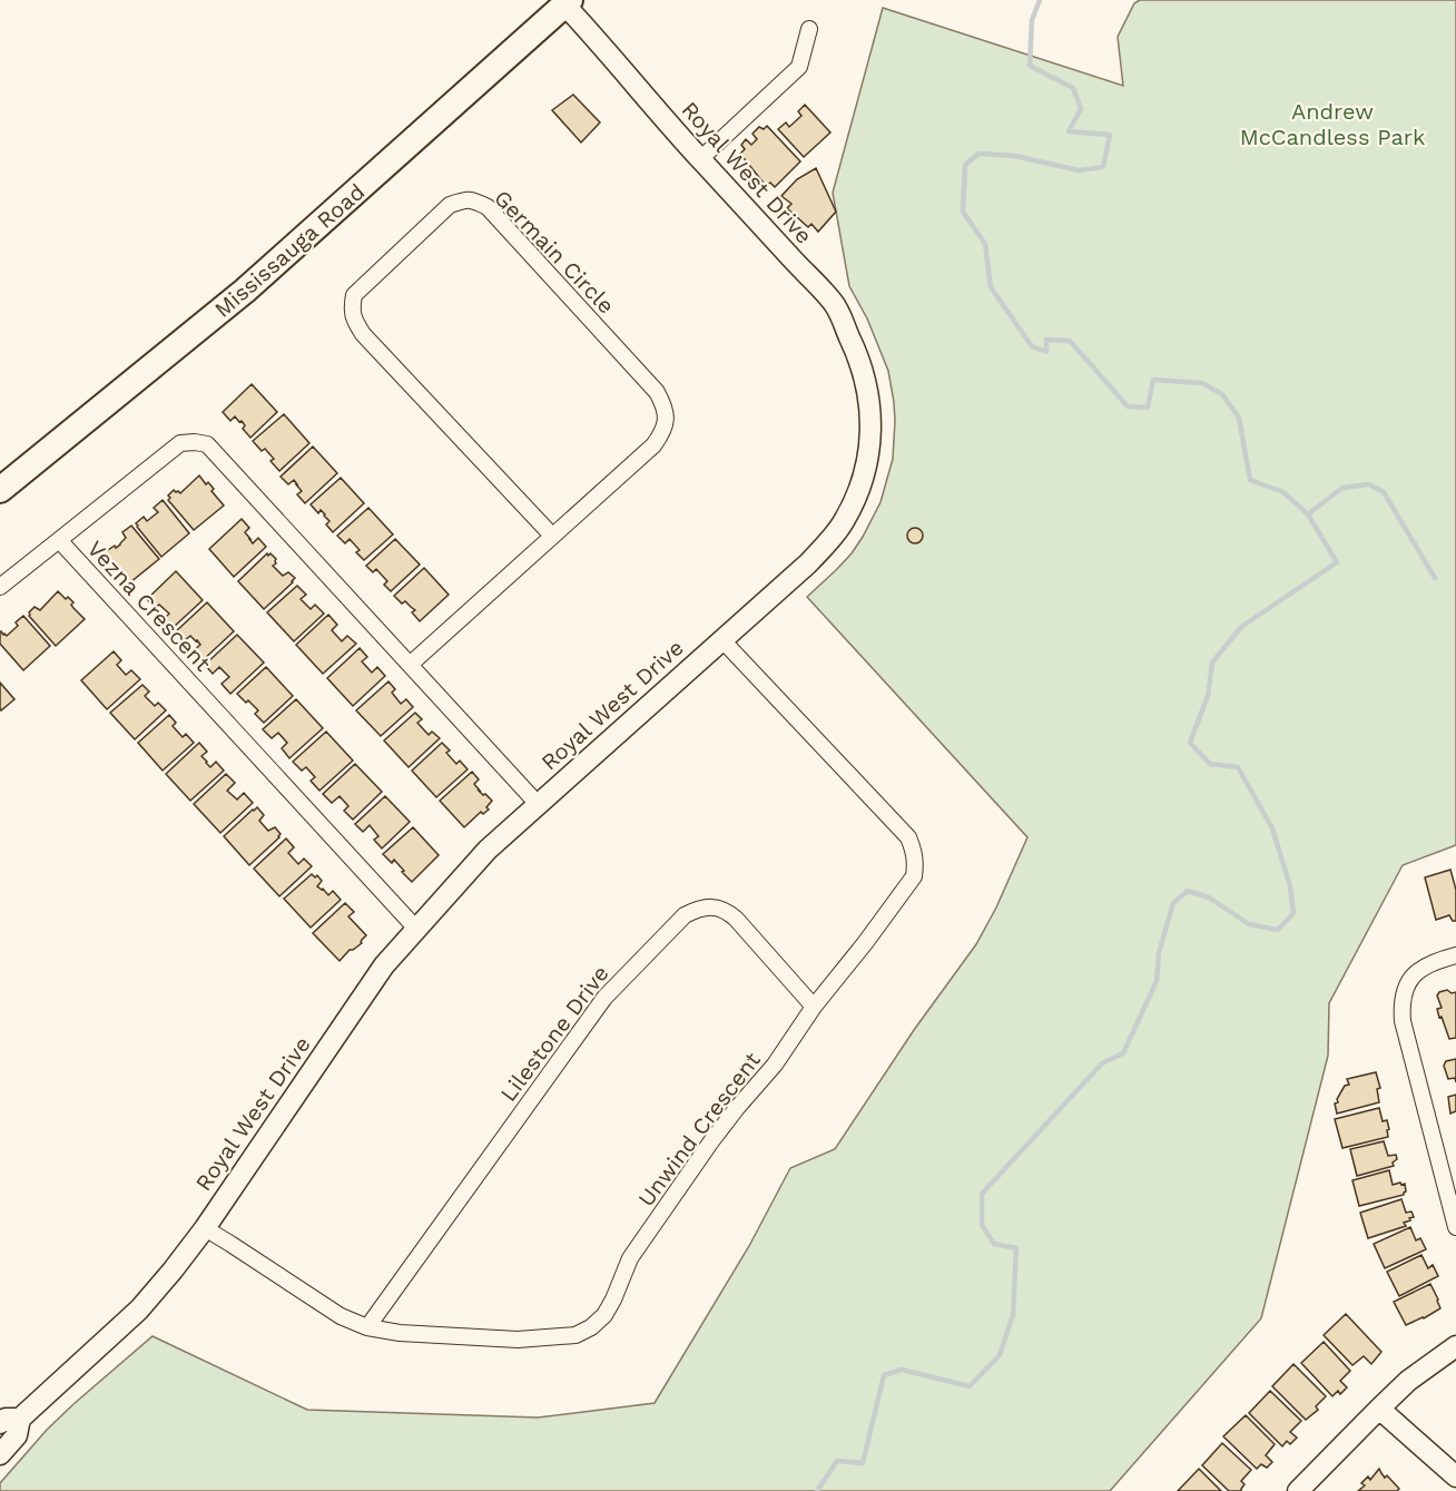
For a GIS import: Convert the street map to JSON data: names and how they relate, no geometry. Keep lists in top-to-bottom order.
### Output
{
  "streets": {
    "main road": ["Mississauga Road"],
    "street": [
      "Royal West Drive",
      "Germain Circle",
      "Vezna Crescent",
      "Lilestone Drive",
      "Unwind Crescent"
    ]
  },
  "crossings": [
    ["Royal West Drive", "Mississauga Road"],
    ["Royal West Drive", "Vezna Crescent"],
    ["Royal West Drive", "Unwind Crescent"],
    ["Germain Circle", "Vezna Crescent"],
    ["Lilestone Drive", "Unwind Crescent"]
  ],
  "parks": ["Andrew McCandless Park"]
}
